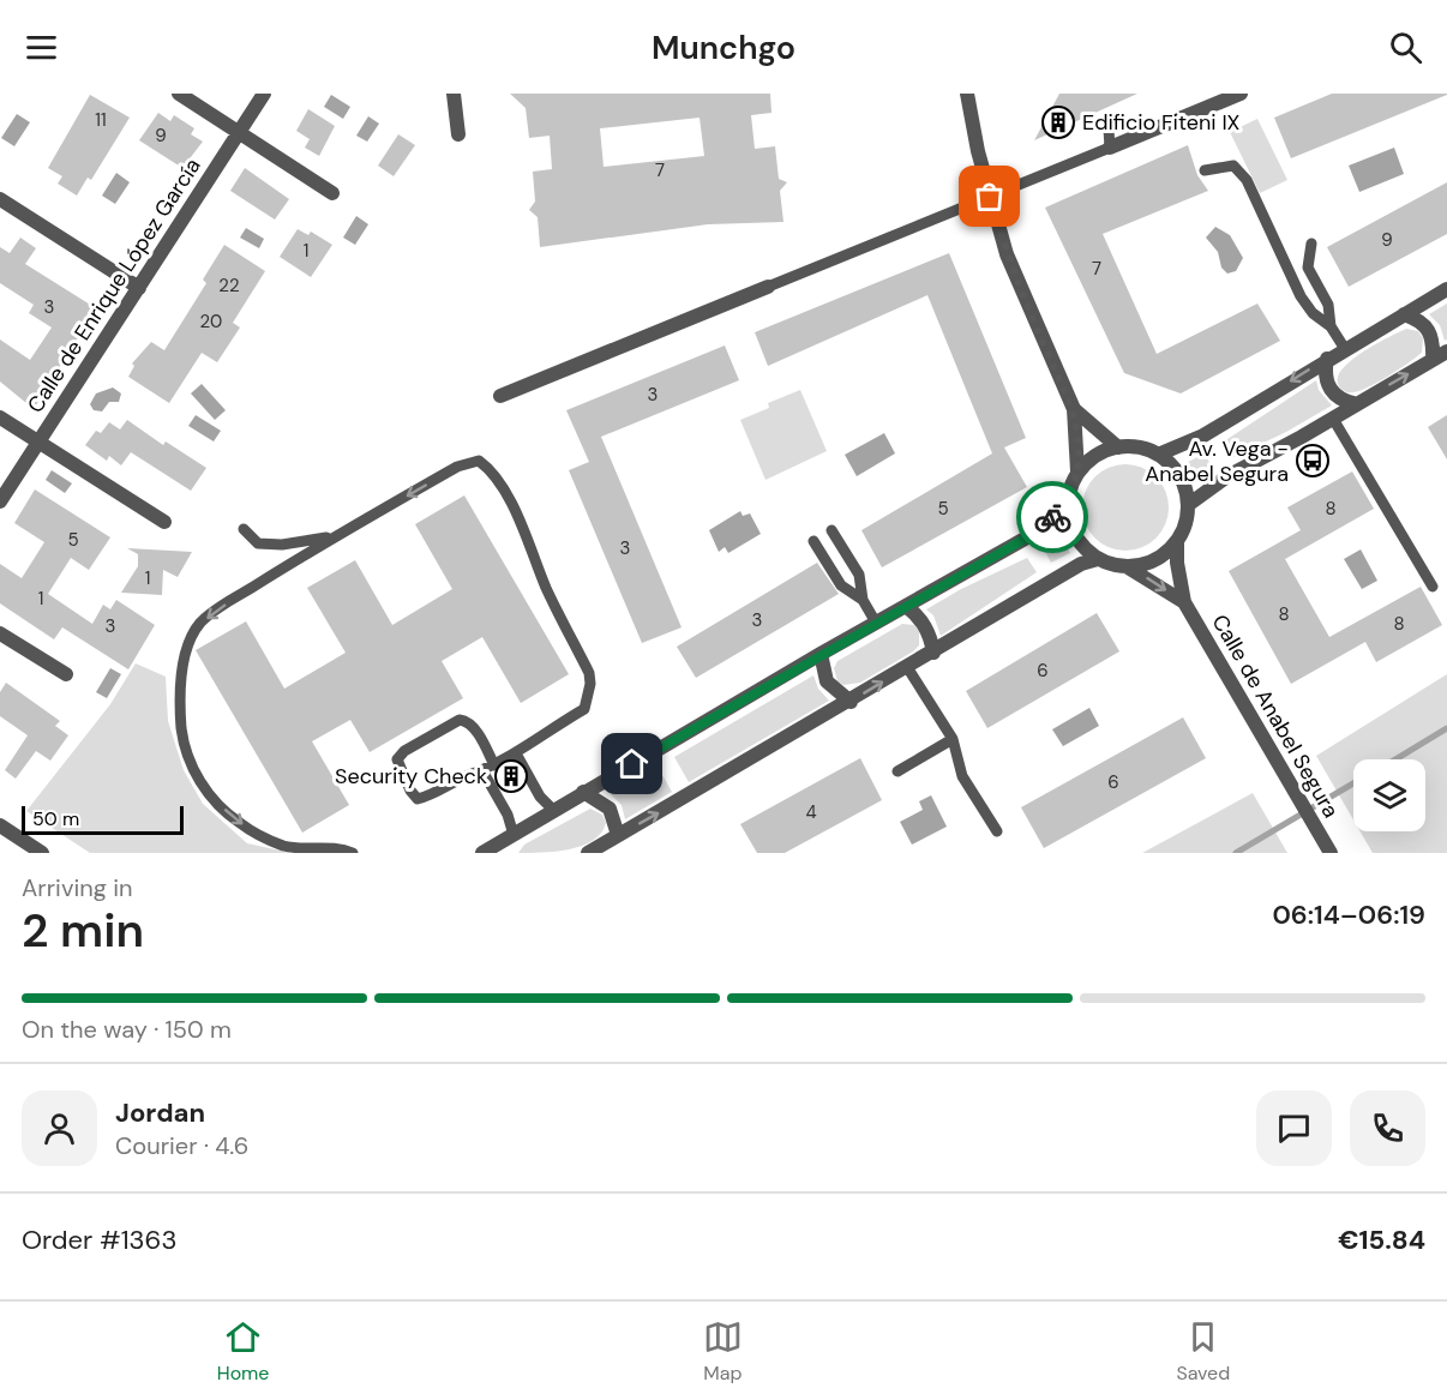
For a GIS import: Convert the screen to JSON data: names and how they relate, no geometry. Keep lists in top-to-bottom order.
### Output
{
  "streets": {
    "street": ["Calle de Enrique López García", "Calle de Anabel Segura"]
  },
  "places": {
    "building": ["Edificio Fiteni IX", "Security Check"],
    "bus stop": ["Av. Vega - Anabel Segura"]
  },
  "house_numbers": [
    "11",
    "9",
    "7",
    "9",
    "1",
    "7",
    "22",
    "3",
    "20",
    "3",
    "5",
    "8",
    "5",
    "3",
    "1",
    "1",
    "8",
    "3",
    "8",
    "3",
    "6",
    "6",
    "4"
  ],
  "scale_bar": "50 m",
  "page": {
    "header": "Munchgo",
    "scale": "50 m",
    "heading": ["2 min", "Arriving in", "06:14–06:19"],
    "panel": [
      "Jordan",
      "Courier · 4.6",
      "Order #1363",
      "€15.84"
    ],
    "bar": "On the way · 150 m",
    "tabs": ["Home", "Map", "Saved"]
  }
}
